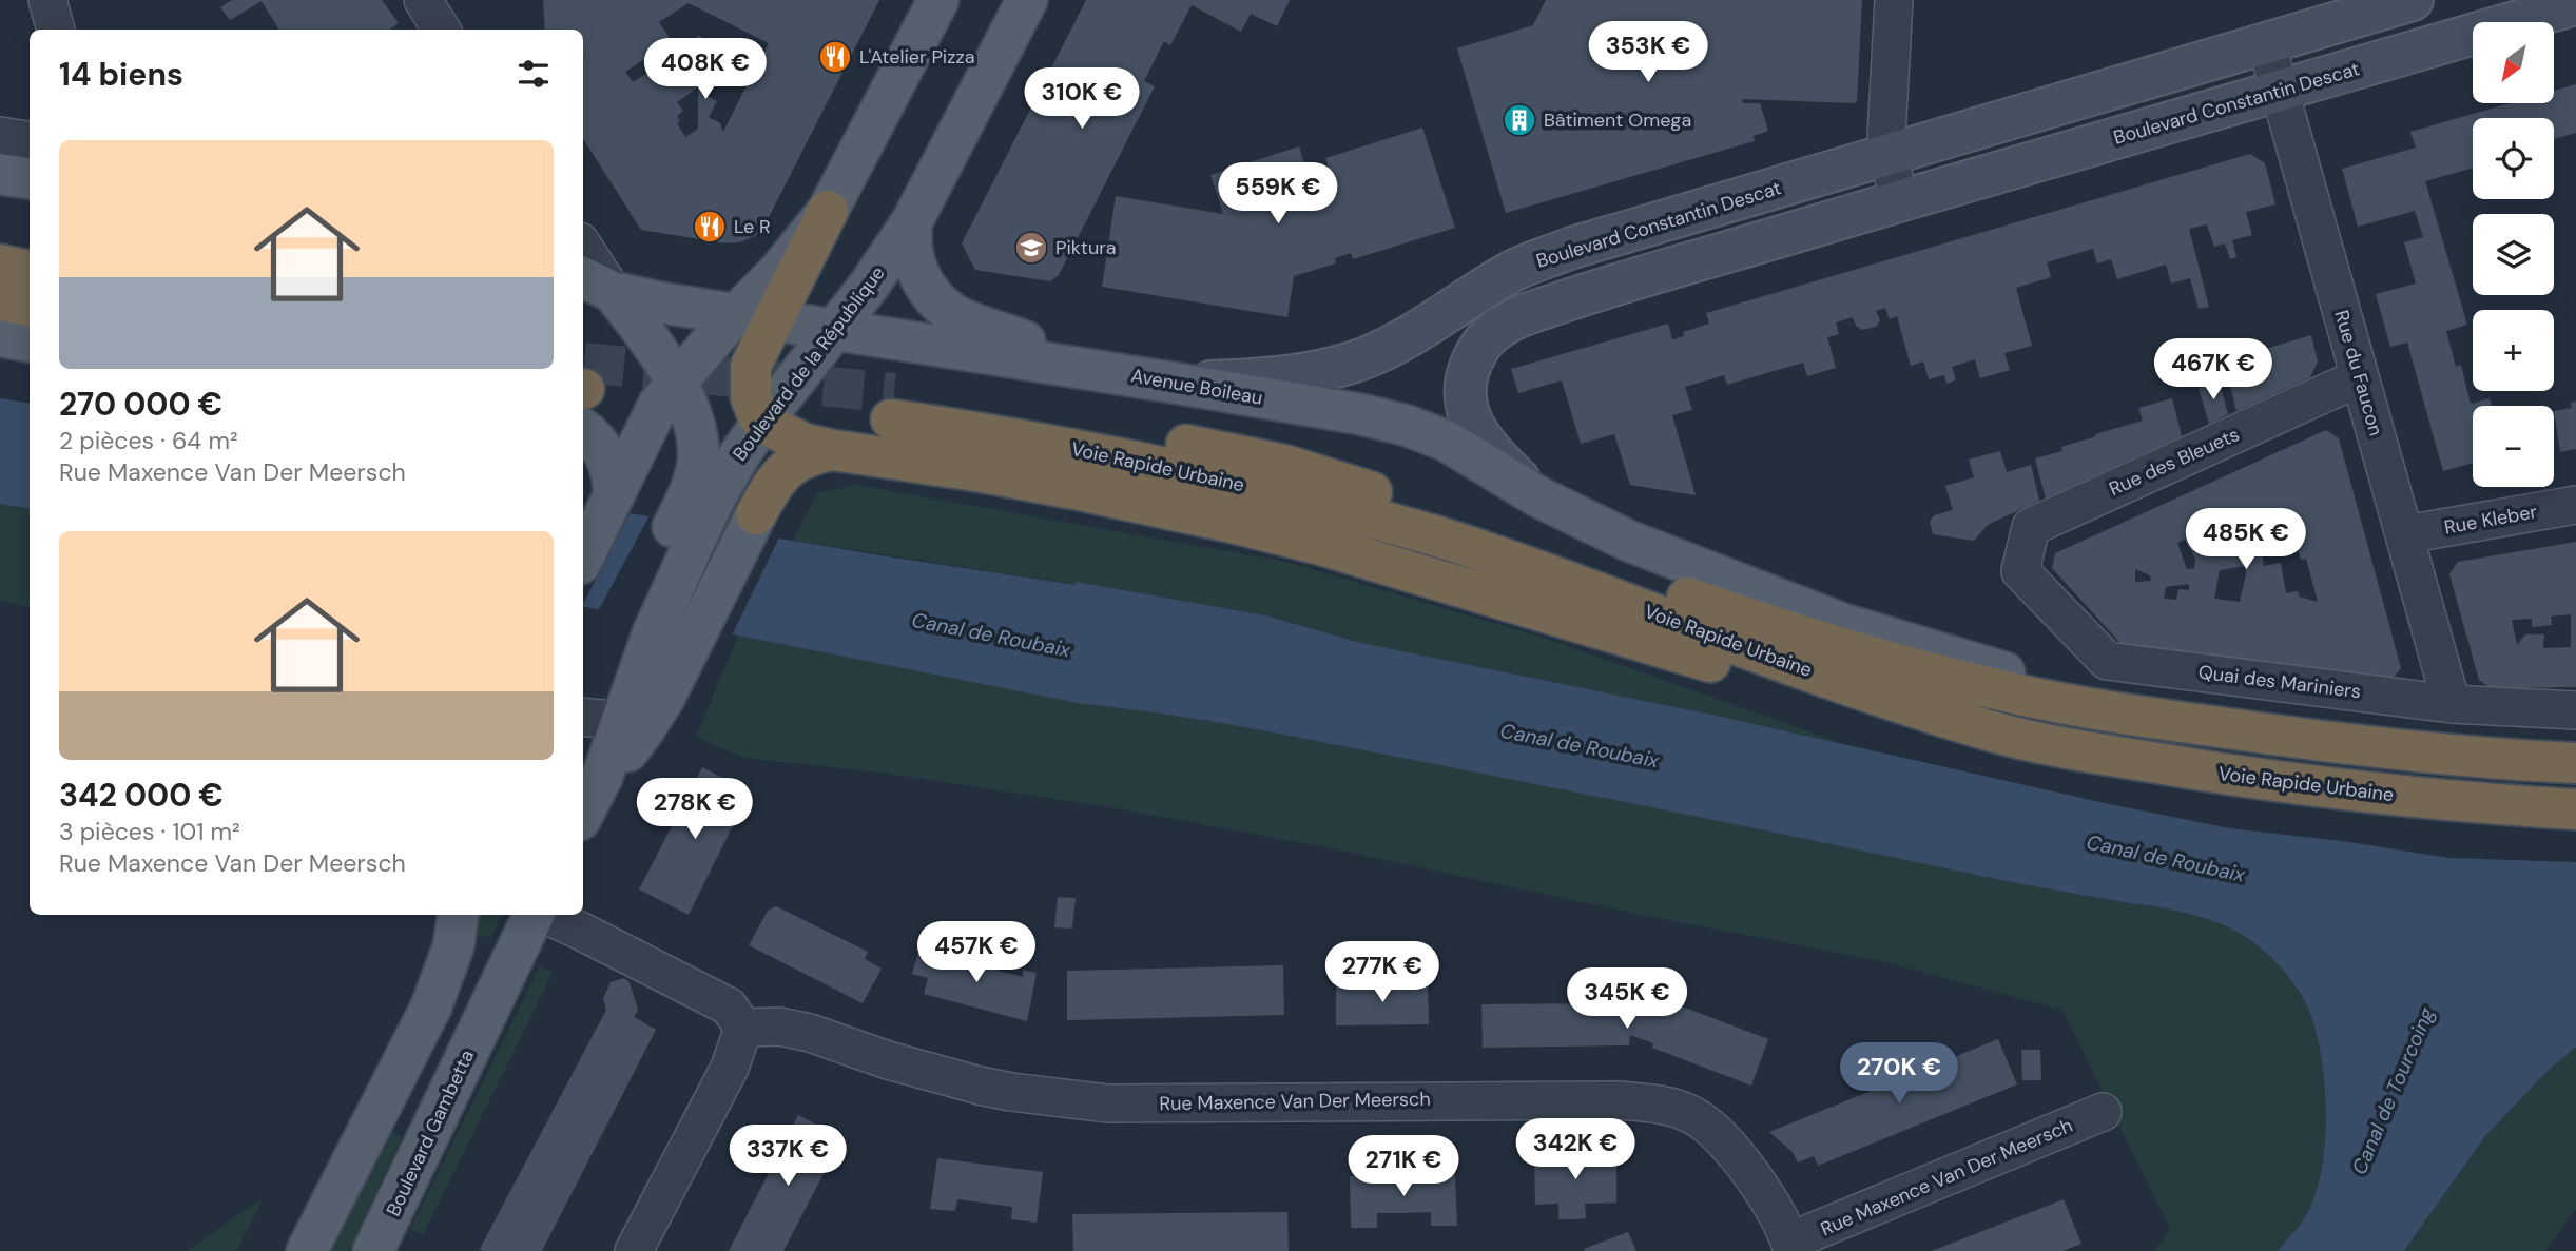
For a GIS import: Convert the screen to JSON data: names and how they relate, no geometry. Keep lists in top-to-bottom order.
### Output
{
  "streets": {
    "highway": ["Voie Rapide Urbaine"],
    "main road": ["Boulevard de la République", "Avenue Boileau", "Boulevard Gambetta"],
    "street": [
      "Boulevard Constantin Descat",
      "Rue du Faucon",
      "Rue des Bleuets",
      "Rue Kleber",
      "Quai des Mariniers",
      "Rue Maxence Van Der Meersch"
    ]
  },
  "crossings": [
    ["Boulevard Constantin Descat", "Rue du Faucon"],
    ["Boulevard Constantin Descat", "Avenue Boileau"],
    ["Boulevard de la République", "Avenue Boileau"],
    ["Rue du Faucon", "Rue des Bleuets"],
    ["Rue du Faucon", "Rue Kleber"],
    ["Rue du Faucon", "Quai des Mariniers"],
    ["Avenue Boileau", "Voie Rapide Urbaine"],
    ["Rue des Bleuets", "Quai des Mariniers"]
  ],
  "water": ["Canal de Roubaix", "Canal de Tourcoing"],
  "places": {
    "restaurant": ["L'Atelier Pizza", "Le R"],
    "building": ["Bâtiment Omega"],
    "school or university": ["Piktura"]
  },
  "north": "bottom left",
  "page": {
    "price": [
      "353K €",
      "408K €",
      "310K €",
      "559K €",
      "467K €",
      "485K €",
      "278K €",
      "457K €",
      "277K €",
      "345K €",
      "270K €",
      "342K €",
      "337K €",
      "271K €"
    ],
    "map_buttons": ["+", "−"],
    "heading": "14 biens",
    "list": [
      {
        "name": "270 000 €",
        "note": "2 pièces · 64 m² · Rue Maxence Van Der Meersch"
      },
      {
        "name": "342 000 €",
        "note": "3 pièces · 101 m² · Rue Maxence Van Der Meersch"
      }
    ]
  }
}
